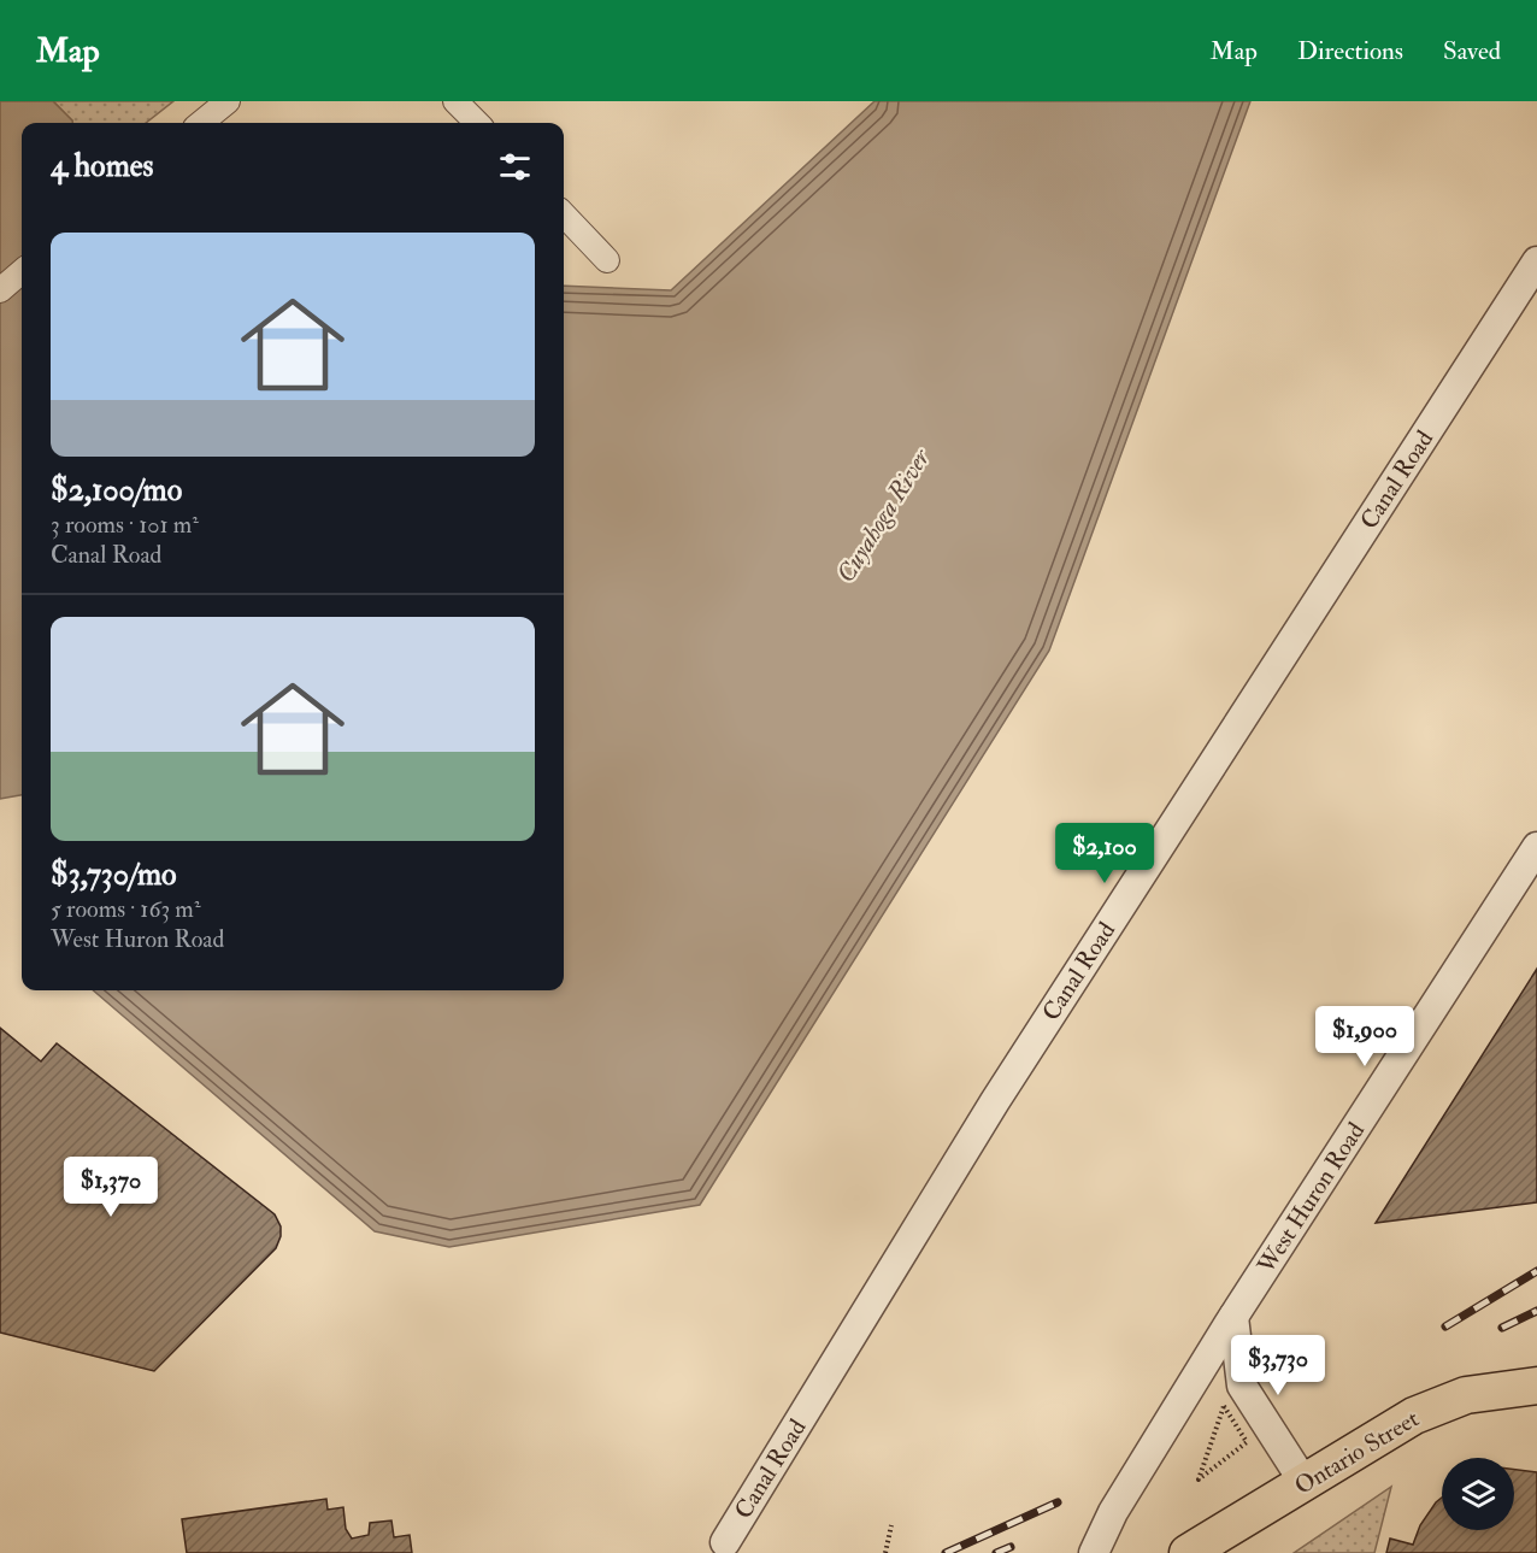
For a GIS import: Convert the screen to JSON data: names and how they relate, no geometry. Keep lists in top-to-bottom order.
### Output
{
  "streets": {
    "main road": ["Ontario Street"],
    "street": ["Canal Road", "West Huron Road"]
  },
  "water": ["Cuyahoga River"],
  "page": {
    "header": "Map",
    "nav": ["Map", "Directions", "Saved"],
    "heading": "4 homes",
    "list": [
      {
        "name": "$2,100/mo",
        "note": "3 rooms · 101 m² · Canal Road"
      },
      {
        "name": "$3,730/mo",
        "note": "5 rooms · 163 m² · West Huron Road"
      }
    ],
    "price": [
      "$2,100",
      "$1,900",
      "$1,370",
      "$3,730"
    ]
  }
}
